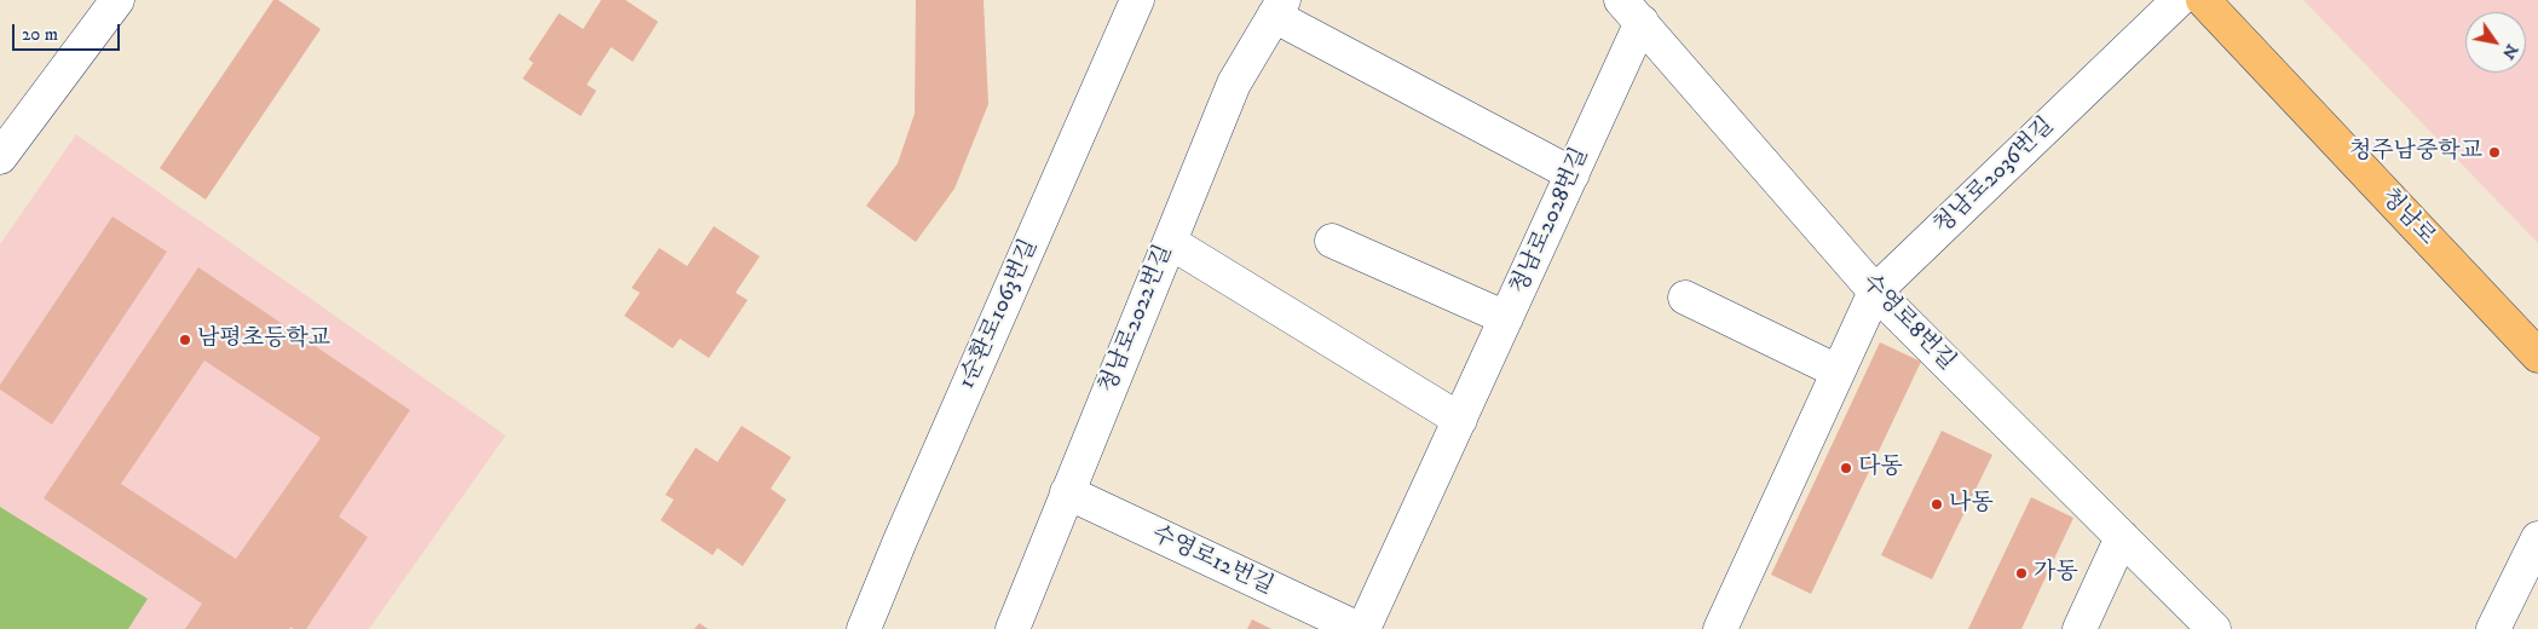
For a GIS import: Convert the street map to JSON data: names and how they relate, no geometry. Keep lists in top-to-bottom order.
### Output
{
  "streets": {
    "main road": ["청남로"],
    "street": [
      "청남로2036번길",
      "청남로2028번길",
      "1순환로1063번길",
      "청남로2022번길",
      "수영로8번길",
      "수영로12번길"
    ]
  },
  "crossings": [
    ["청남로2036번길", "수영로8번길"],
    ["청남로2028번길", "청남로2022번길"],
    ["청남로2028번길", "수영로8번길"],
    ["청남로2022번길", "수영로12번길"]
  ],
  "places": [
    "청주남중학교",
    "남평초등학교",
    "다동",
    "나동",
    "가동"
  ],
  "scale_bar": "20 m",
  "north": "bottom right"
}
